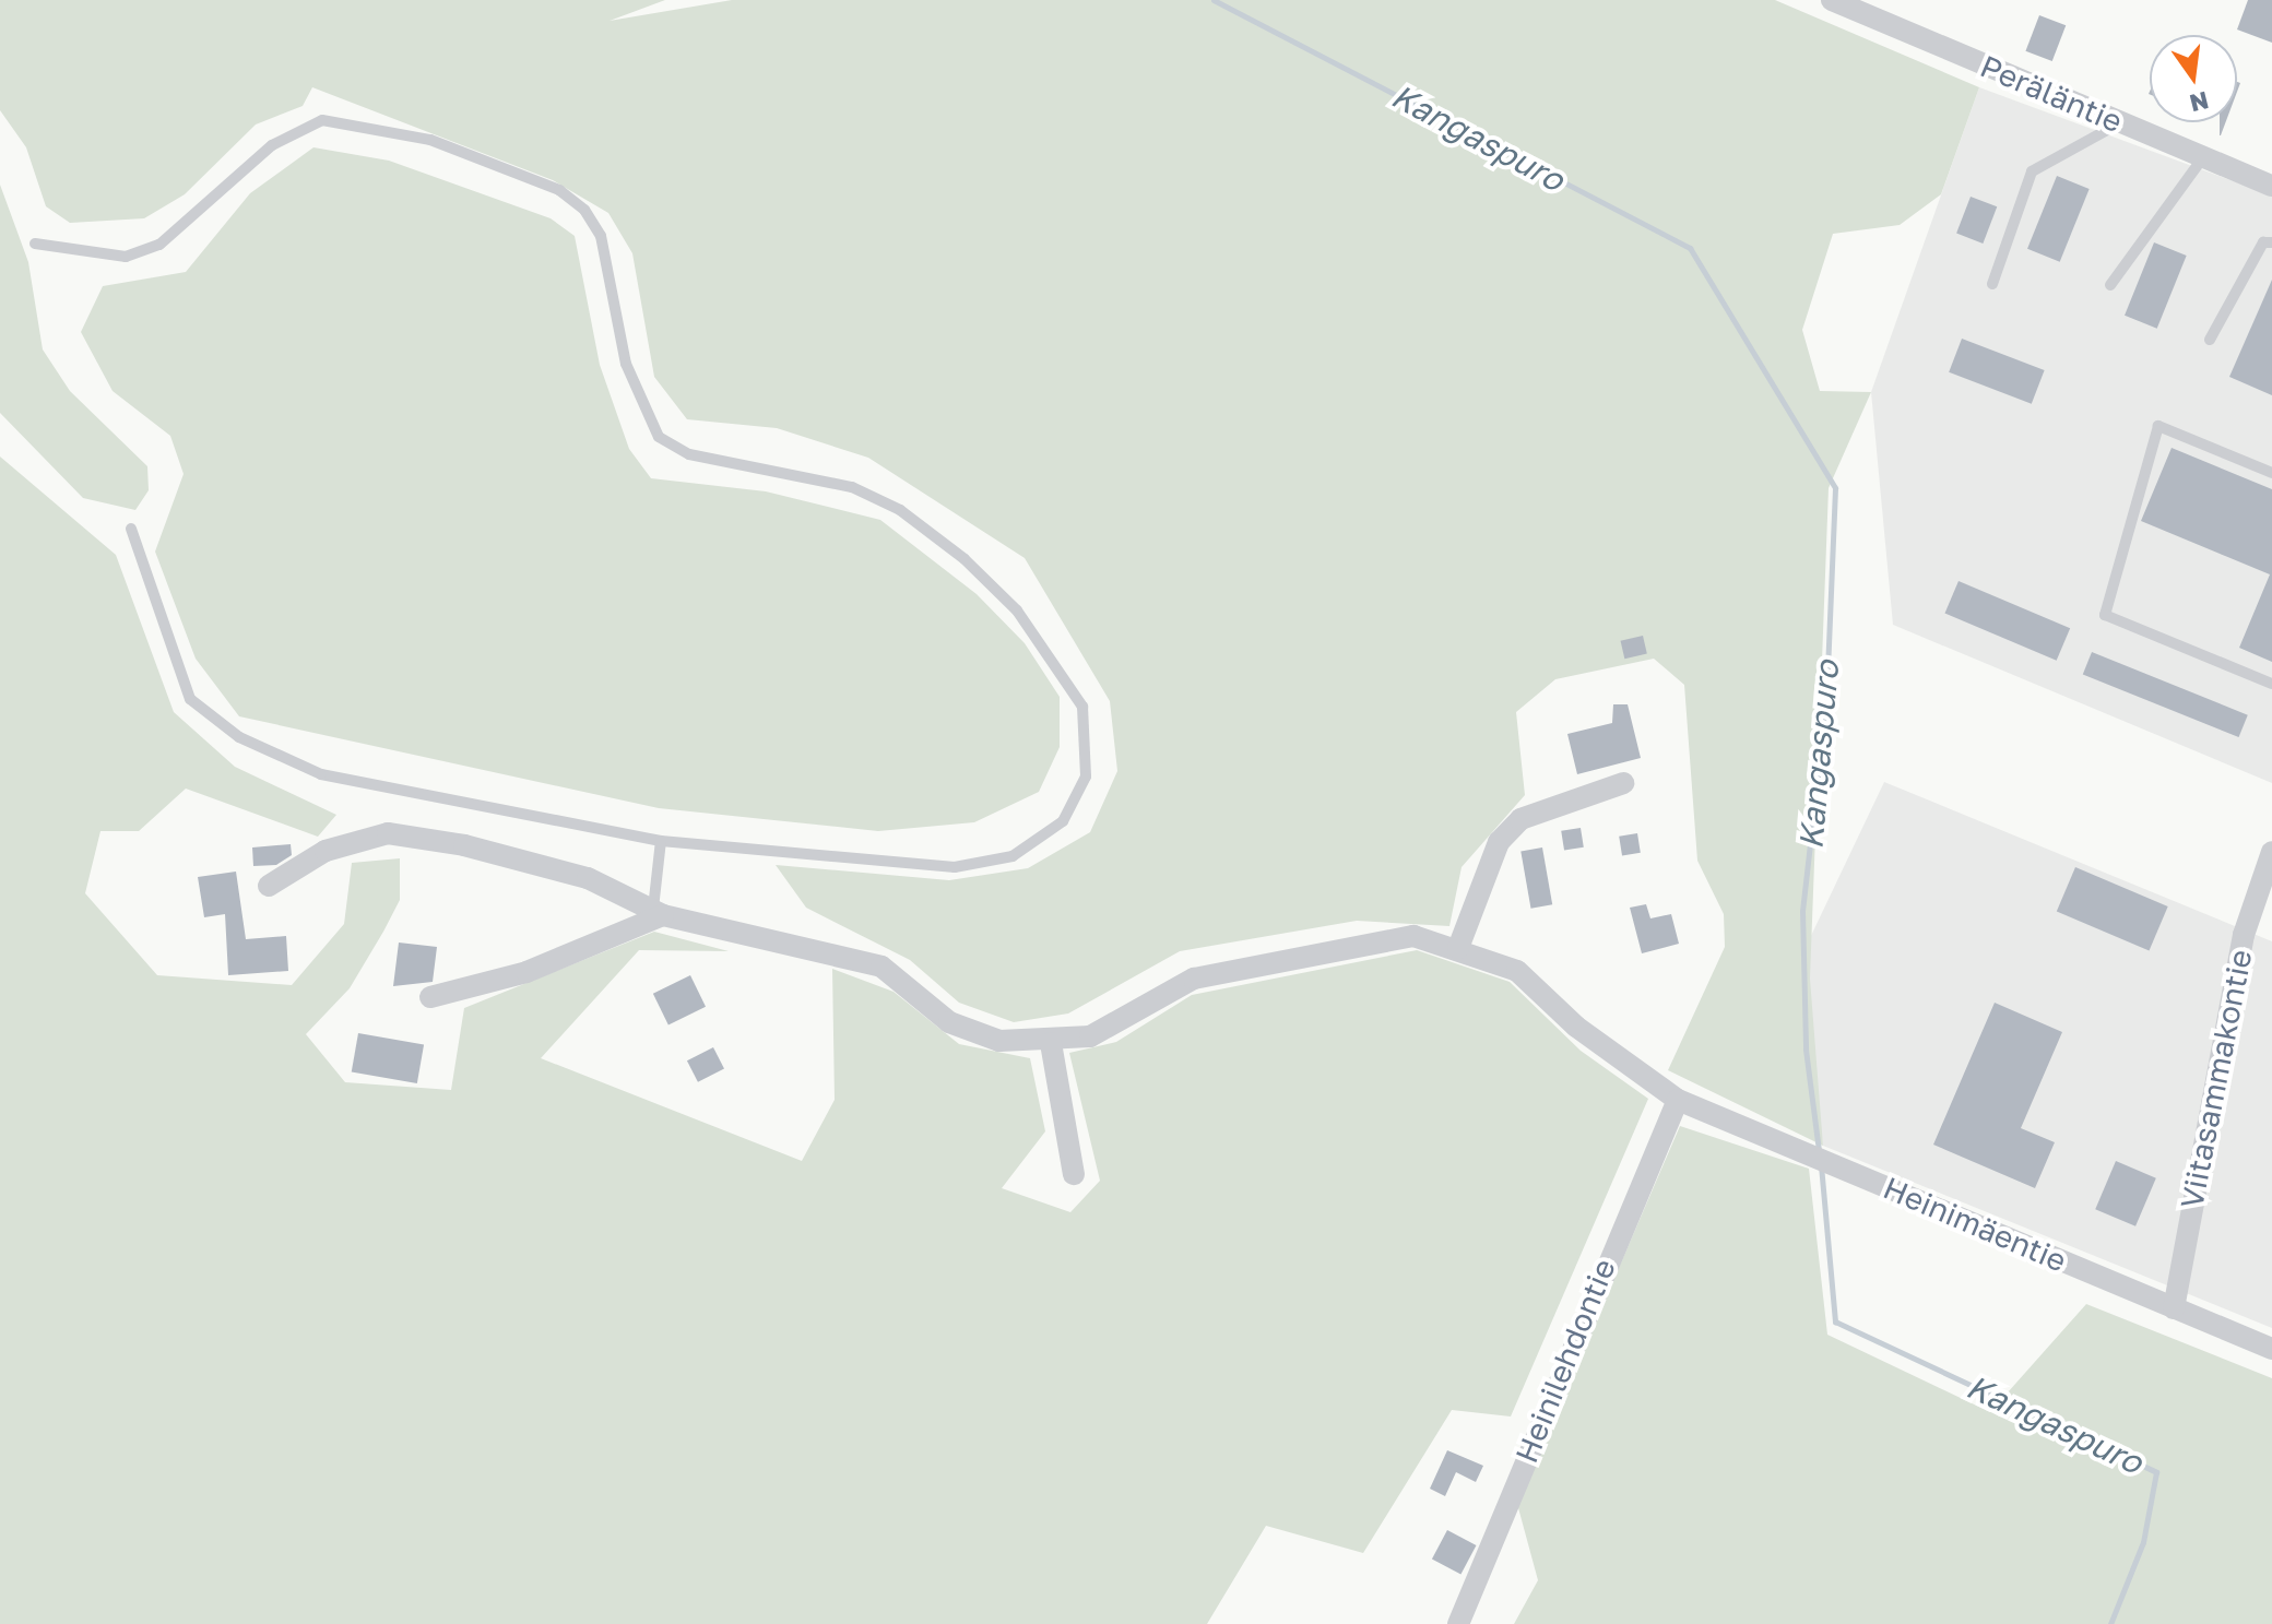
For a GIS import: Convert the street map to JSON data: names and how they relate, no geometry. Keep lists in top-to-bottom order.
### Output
{
  "streets": {
    "street": [
      "Peräläntie",
      "Viitasammakontie",
      "Heinimäentie",
      "Heinilehdontie"
    ]
  },
  "crossings": [
    ["Viitasammakontie", "Heinimäentie"],
    ["Heinimäentie", "Heinilehdontie"]
  ],
  "water": ["Kangaspuro"],
  "north": "bottom"
}
